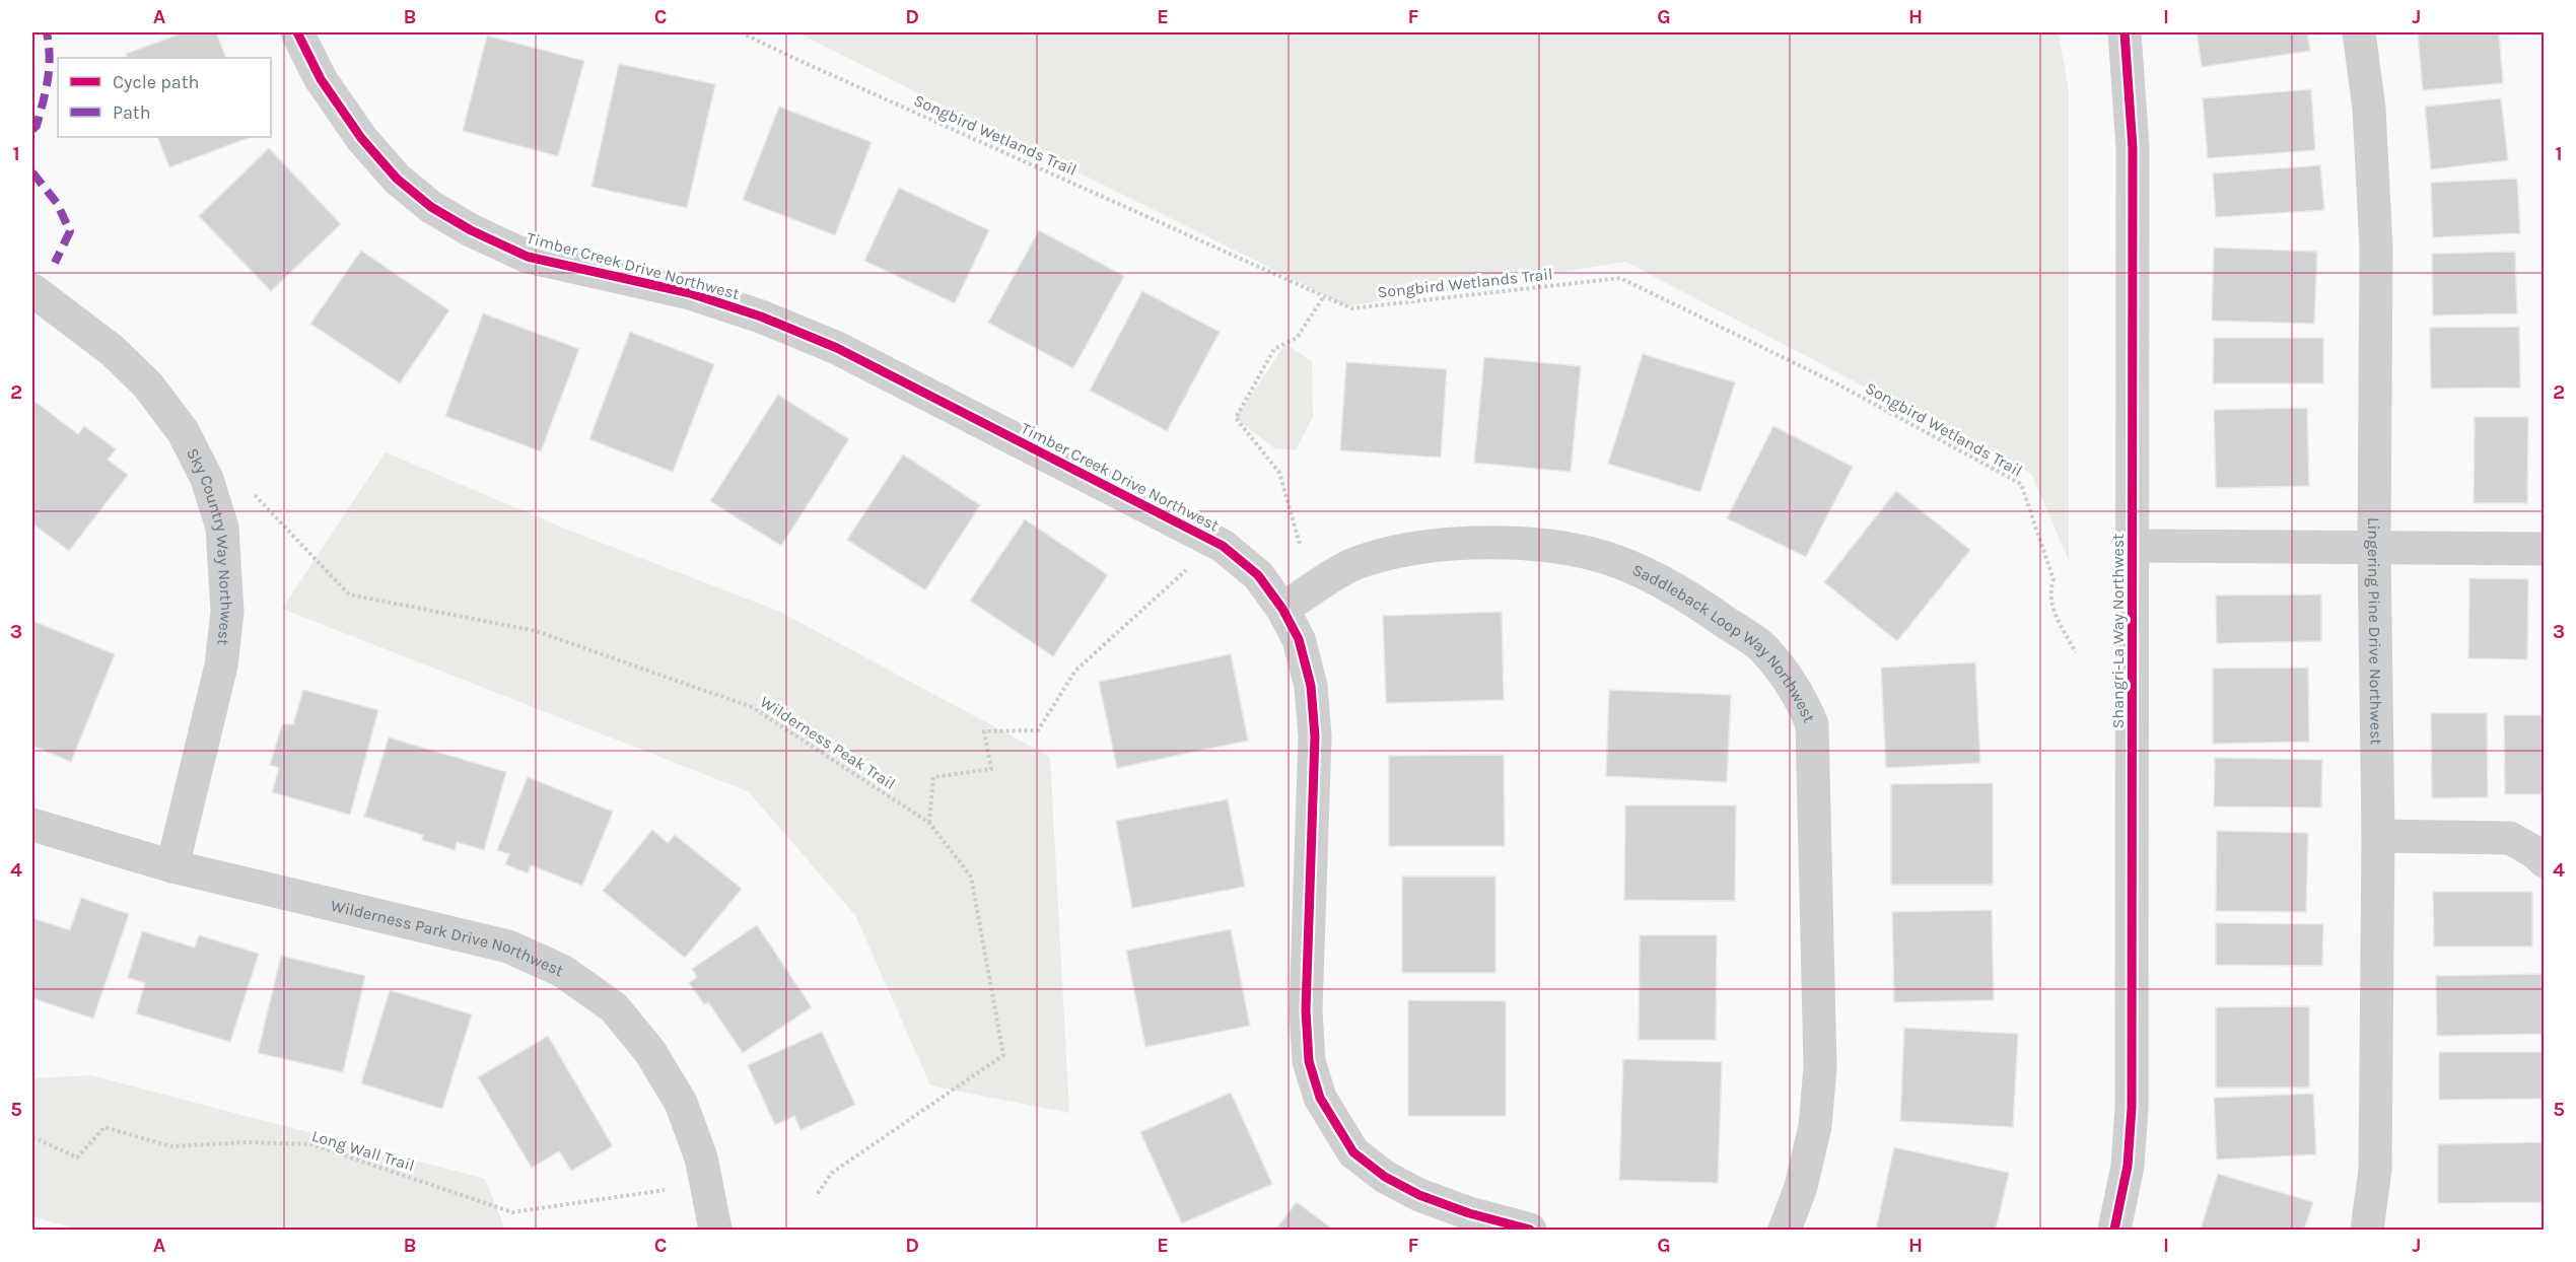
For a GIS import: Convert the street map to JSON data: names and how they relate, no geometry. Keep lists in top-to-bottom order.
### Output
{
  "streets": {
    "street": [
      "Timber Creek Drive Northwest",
      "Sky Country Way Northwest",
      "Shangri-La Way Northwest",
      "Lingering Pine Drive Northwest",
      "Saddleback Loop Way Northwest",
      "Wilderness Park Drive Northwest"
    ],
    "path": ["Songbird Wetlands Trail", "Wilderness Peak Trail", "Long Wall Trail"]
  },
  "crossings": [
    ["Timber Creek Drive Northwest", "Saddleback Loop Way Northwest"],
    ["Sky Country Way Northwest", "Wilderness Park Drive Northwest"]
  ],
  "legend": ["Cycle path", "Path"],
  "grid": {
    "columns": [
      "A",
      "B",
      "C",
      "D",
      "E",
      "F",
      "G",
      "H",
      "I",
      "J"
    ],
    "rows": [
      "1",
      "2",
      "3",
      "4",
      "5"
    ]
  }
}
